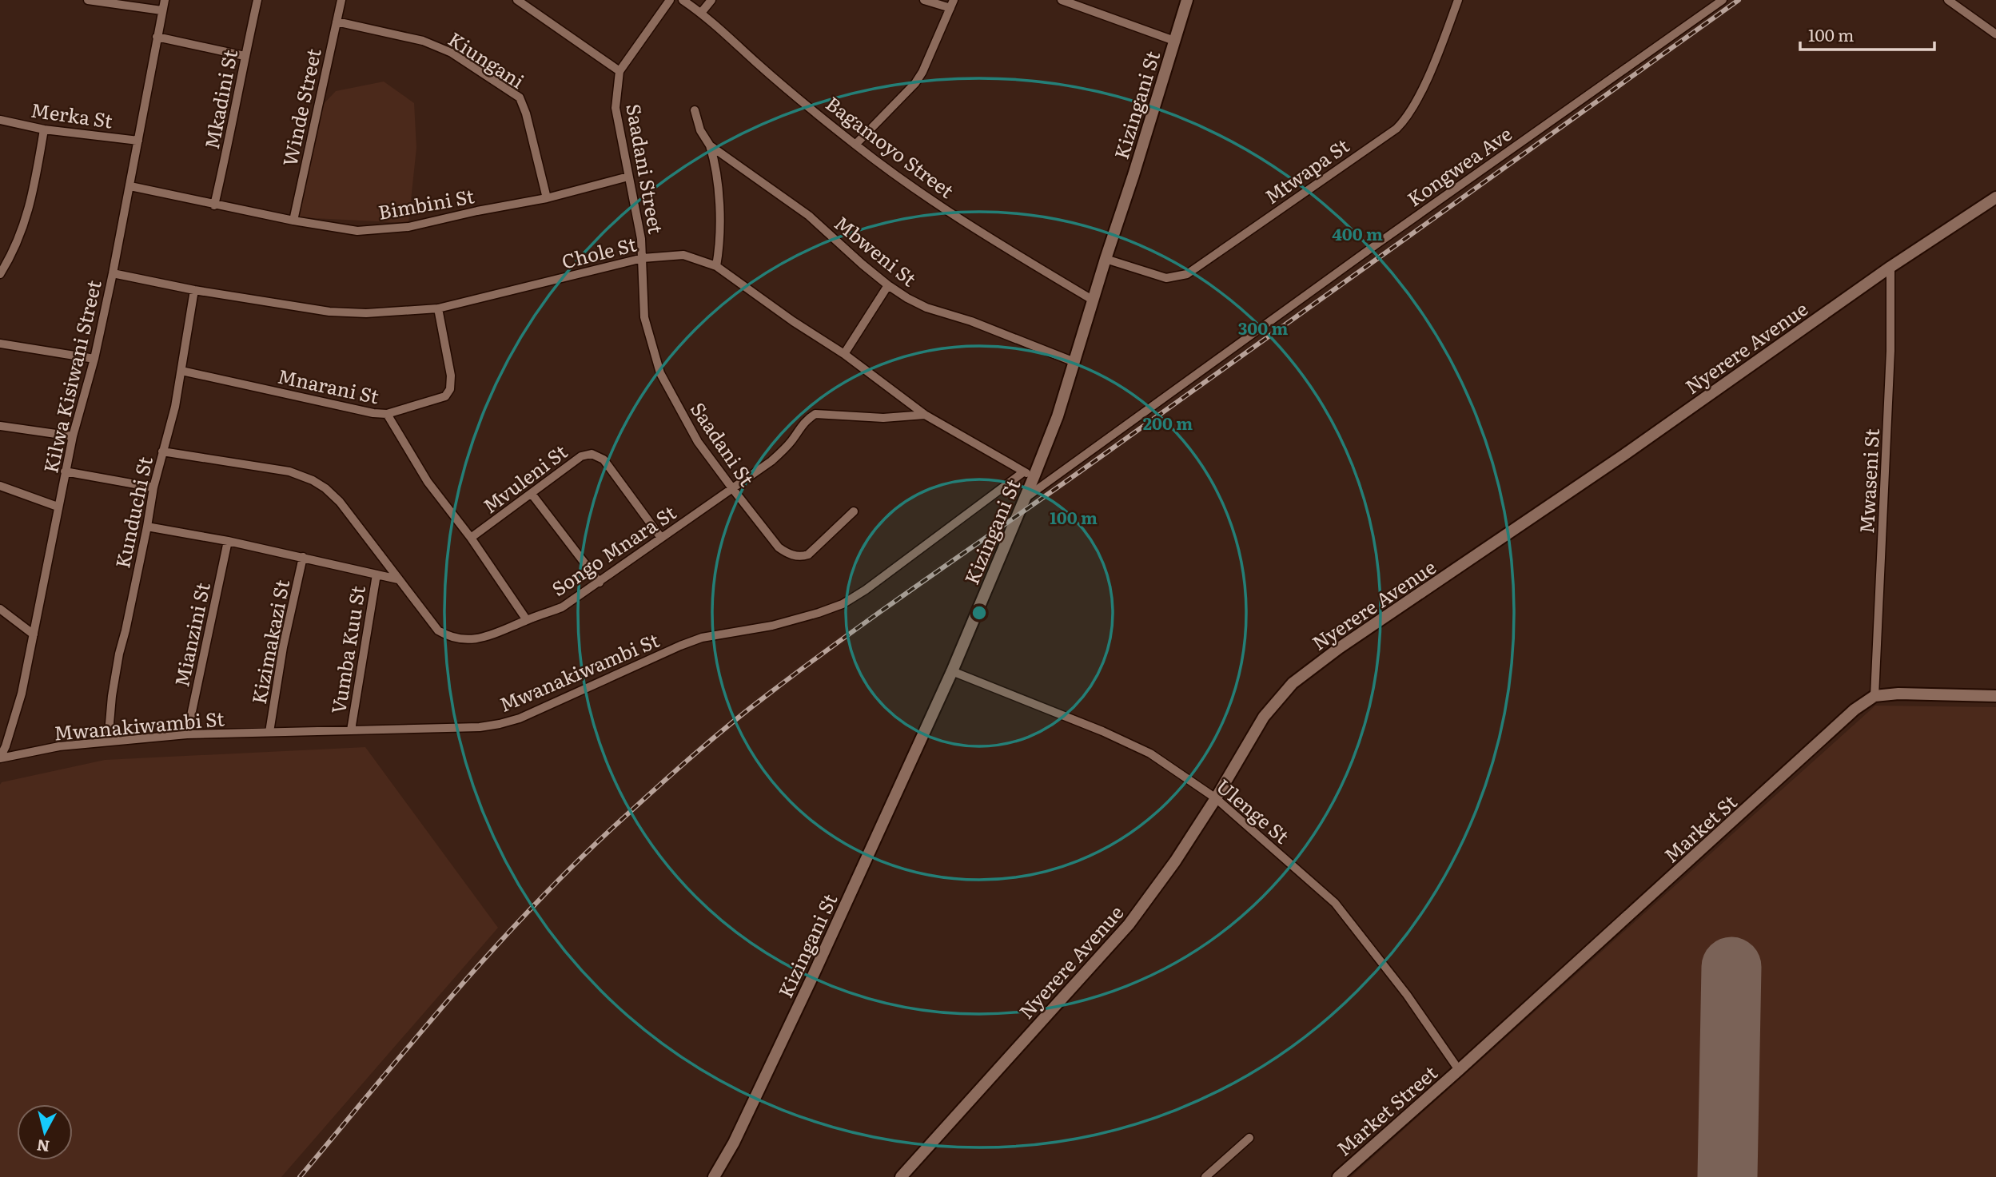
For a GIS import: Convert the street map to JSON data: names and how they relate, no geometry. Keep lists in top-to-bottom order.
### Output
{
  "streets": {
    "street": [
      "Kiungani",
      "Mkadini St",
      "Kizingani St",
      "Winde Street",
      "Merka St",
      "Bagamoyo Street",
      "Kongwea Ave",
      "Saadani Street",
      "Mtwapa St",
      "Bimbini St",
      "Mbweni St",
      "Chole St",
      "Nyerere Avenue",
      "Kilwa Kisiwani Street",
      "Mnarani St",
      "Saadani St",
      "Mvuleni St",
      "Mwaseni St",
      "Kunduchi St",
      "Songo Mnara St",
      "Mianzini St",
      "Kizimakazi St",
      "Vumba Kuu St",
      "Mwanakiwambi St",
      "Ulenge St",
      "Market St",
      "Market Street"
    ]
  },
  "crossings": [
    ["Kiungani", "Winde Street"],
    ["Kiungani", "Bimbini St"],
    ["Mkadini St", "Bimbini St"],
    ["Kizingani St", "Bagamoyo Street"],
    ["Kizingani St", "Kongwea Ave"],
    ["Kizingani St", "Mtwapa St"],
    ["Kizingani St", "Mbweni St"],
    ["Kizingani St", "Chole St"],
    ["Kizingani St", "Ulenge St"],
    ["Winde Street", "Bimbini St"],
    ["Merka St", "Kilwa Kisiwani Street"],
    ["Saadani Street", "Bimbini St"],
    ["Saadani Street", "Chole St"],
    ["Saadani Street", "Saadani St"],
    ["Bimbini St", "Kilwa Kisiwani Street"],
    ["Chole St", "Kilwa Kisiwani Street"],
    ["Chole St", "Mnarani St"],
    ["Chole St", "Saadani St"],
    ["Chole St", "Kunduchi St"],
    ["Chole St", "Songo Mnara St"],
    ["Chole St", "Mwanakiwambi St"],
    ["Nyerere Avenue", "Mwaseni St"],
    ["Nyerere Avenue", "Ulenge St"],
    ["Kilwa Kisiwani Street", "Mwanakiwambi St"],
    ["Mnarani St", "Kunduchi St"],
    ["Saadani St", "Songo Mnara St"],
    ["Mvuleni St", "Songo Mnara St"],
    ["Mwaseni St", "Market St"],
    ["Kunduchi St", "Songo Mnara St"],
    ["Kunduchi St", "Mwanakiwambi St"],
    ["Mianzini St", "Mwanakiwambi St"],
    ["Kizimakazi St", "Mwanakiwambi St"],
    ["Vumba Kuu St", "Mwanakiwambi St"],
    ["Ulenge St", "Market St"],
    ["Ulenge St", "Market Street"],
    ["Market St", "Market Street"]
  ],
  "scale_bar": "100 m",
  "north": "bottom",
  "rings": [
    "400 m",
    "300 m",
    "200 m",
    "100 m"
  ]
}
